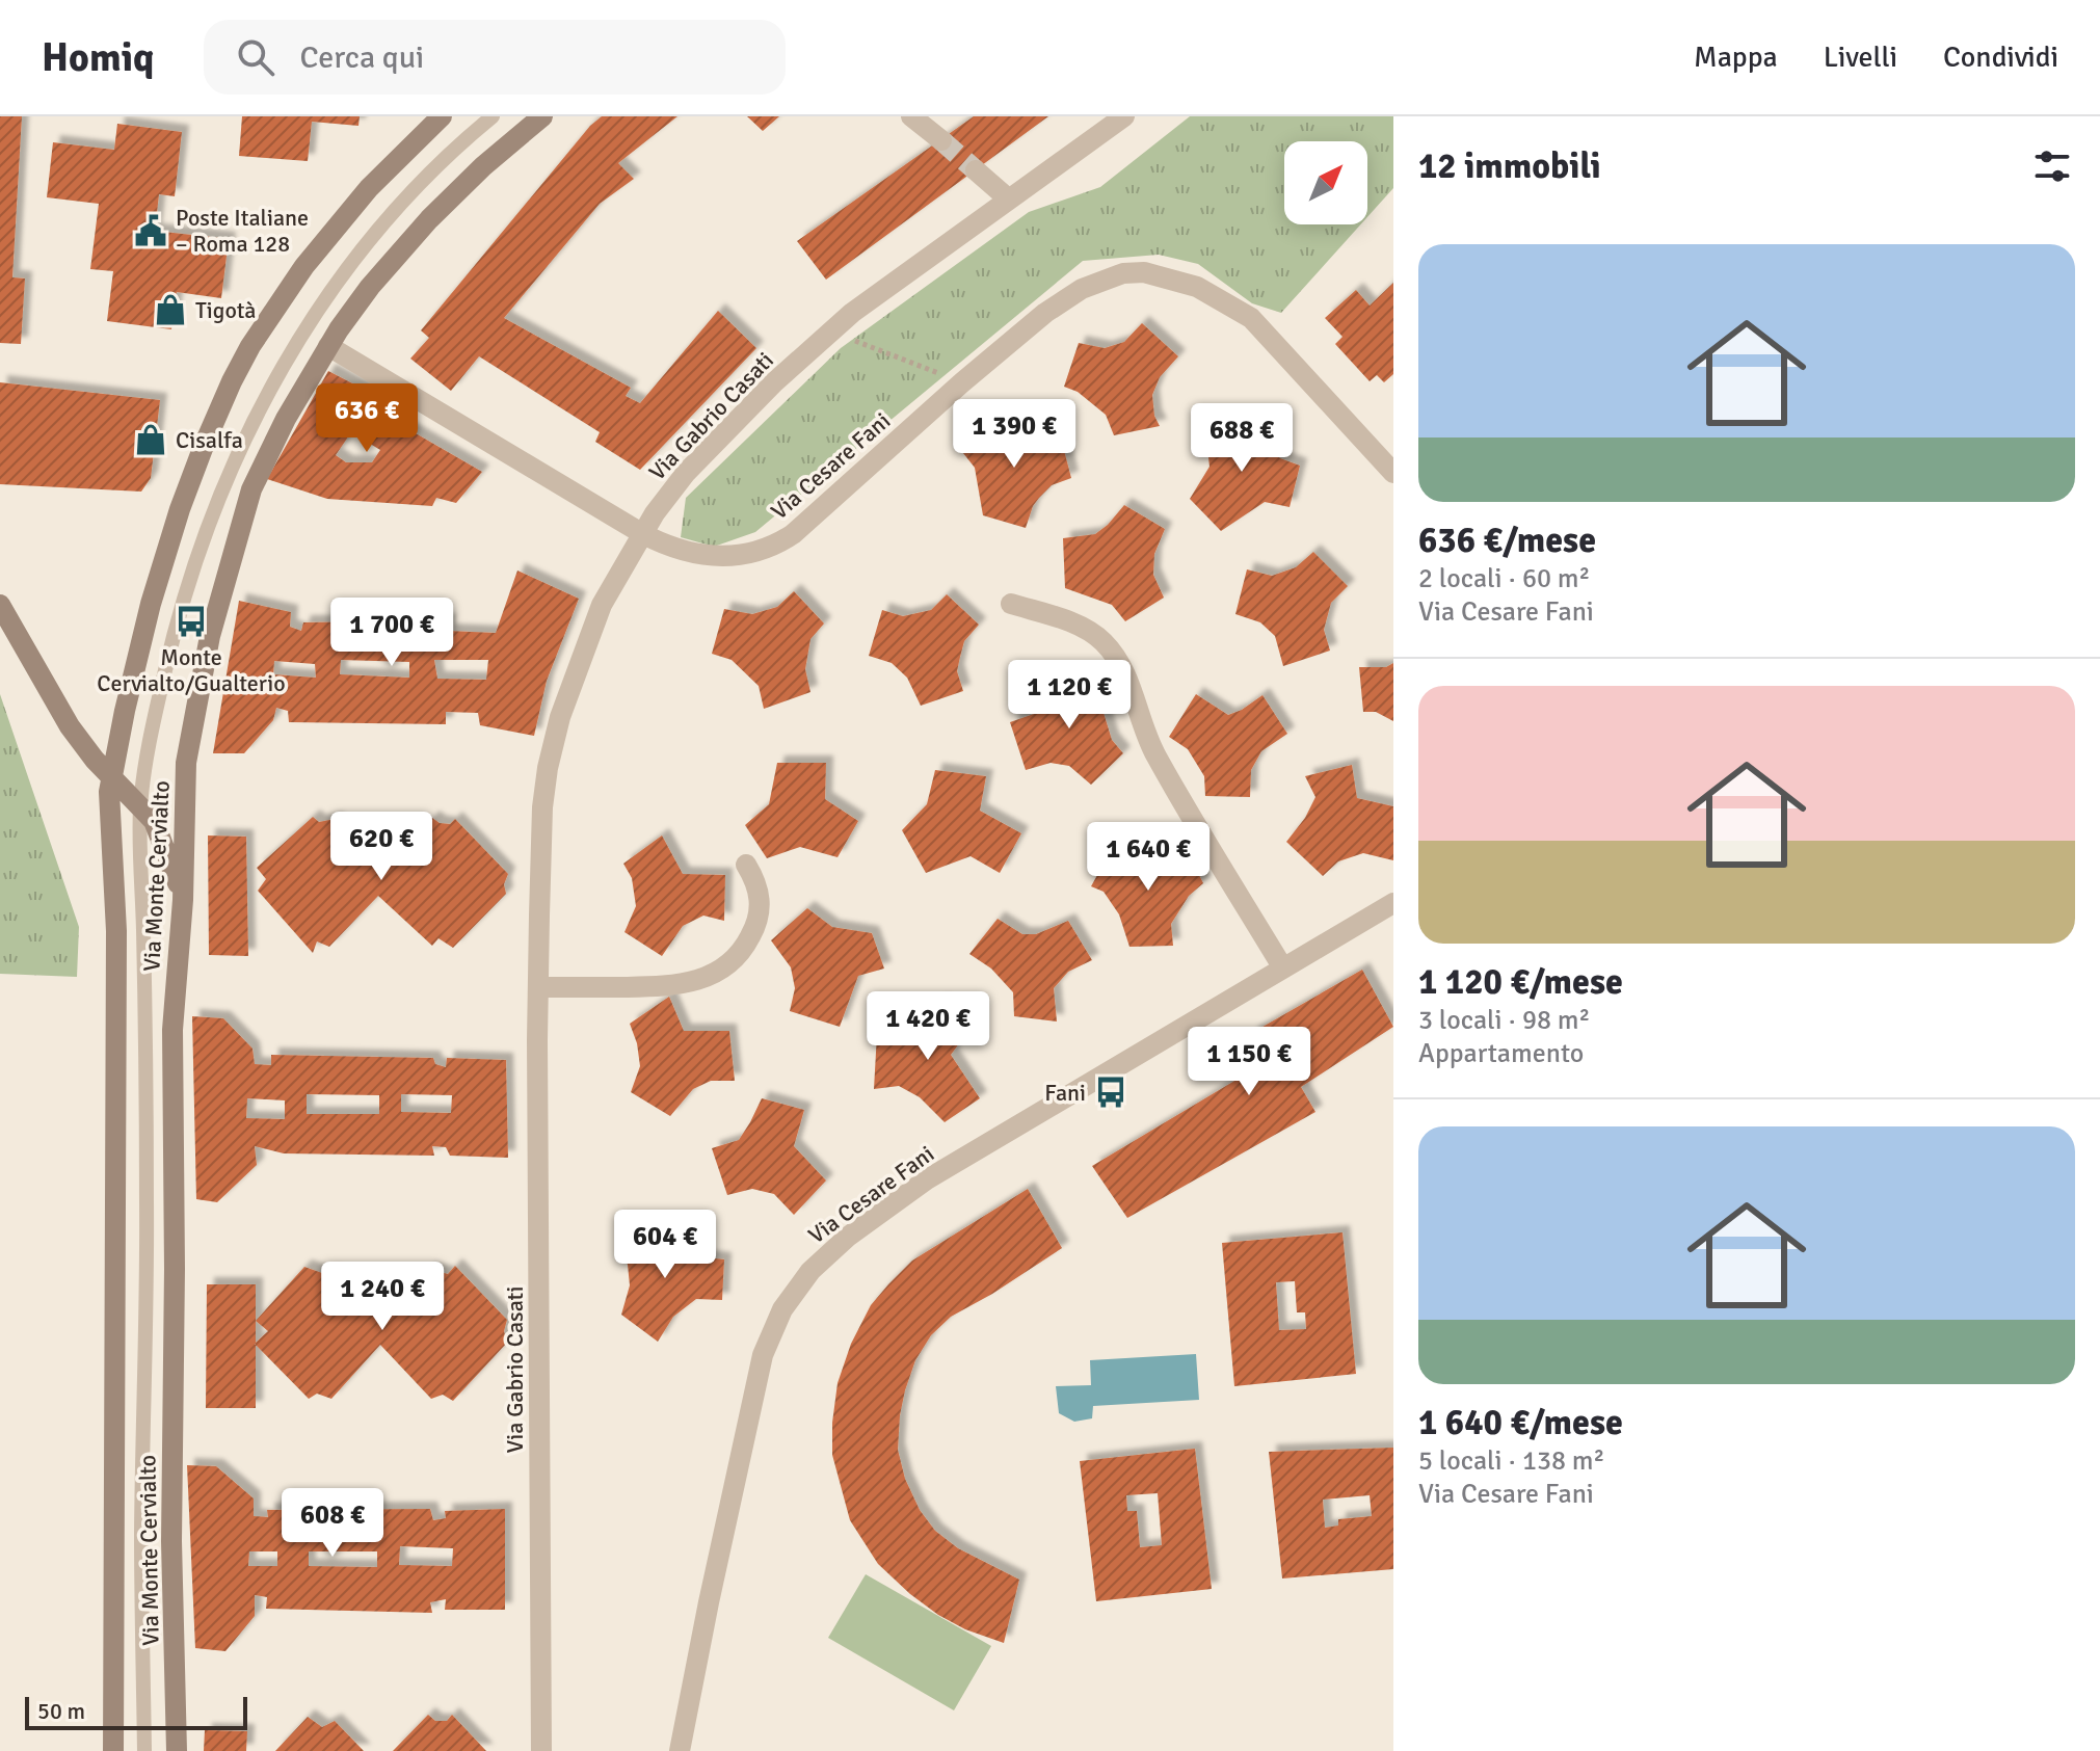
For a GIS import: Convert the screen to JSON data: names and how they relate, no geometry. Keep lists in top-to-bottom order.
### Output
{
  "streets": {
    "street": ["Via Gabrio Casati", "Via Cesare Fani", "Via Monte Cervialto"]
  },
  "crossings": [
    ["Via Gabrio Casati", "Via Cesare Fani"],
    ["Via Cesare Fani", "Via Monte Cervialto"]
  ],
  "places": {
    "public building": ["Poste Italiane – Roma 128"],
    "shop": ["Tigotà", "Cisalfa"],
    "bus stop": ["Monte Cervialto/Gualterio", "Fani"]
  },
  "scale_bar": "50 m",
  "north": "top right",
  "page": {
    "header": "Homiq",
    "search": "Cerca qui",
    "nav": ["Mappa", "Livelli", "Condividi"],
    "heading": "12 immobili",
    "list": [
      {
        "name": "636 €/mese",
        "note": "2 locali · 60 m² · Via Cesare Fani"
      },
      {
        "name": "1 120 €/mese",
        "note": "3 locali · 98 m² · Appartamento"
      },
      {
        "name": "1 640 €/mese",
        "note": "5 locali · 138 m² · Via Cesare Fani"
      }
    ],
    "price": [
      "636 €",
      "1 390 €",
      "688 €",
      "1 700 €",
      "1 120 €",
      "620 €",
      "1 640 €",
      "1 420 €",
      "1 150 €",
      "604 €",
      "1 240 €",
      "608 €"
    ],
    "scale": "50 m"
  }
}
